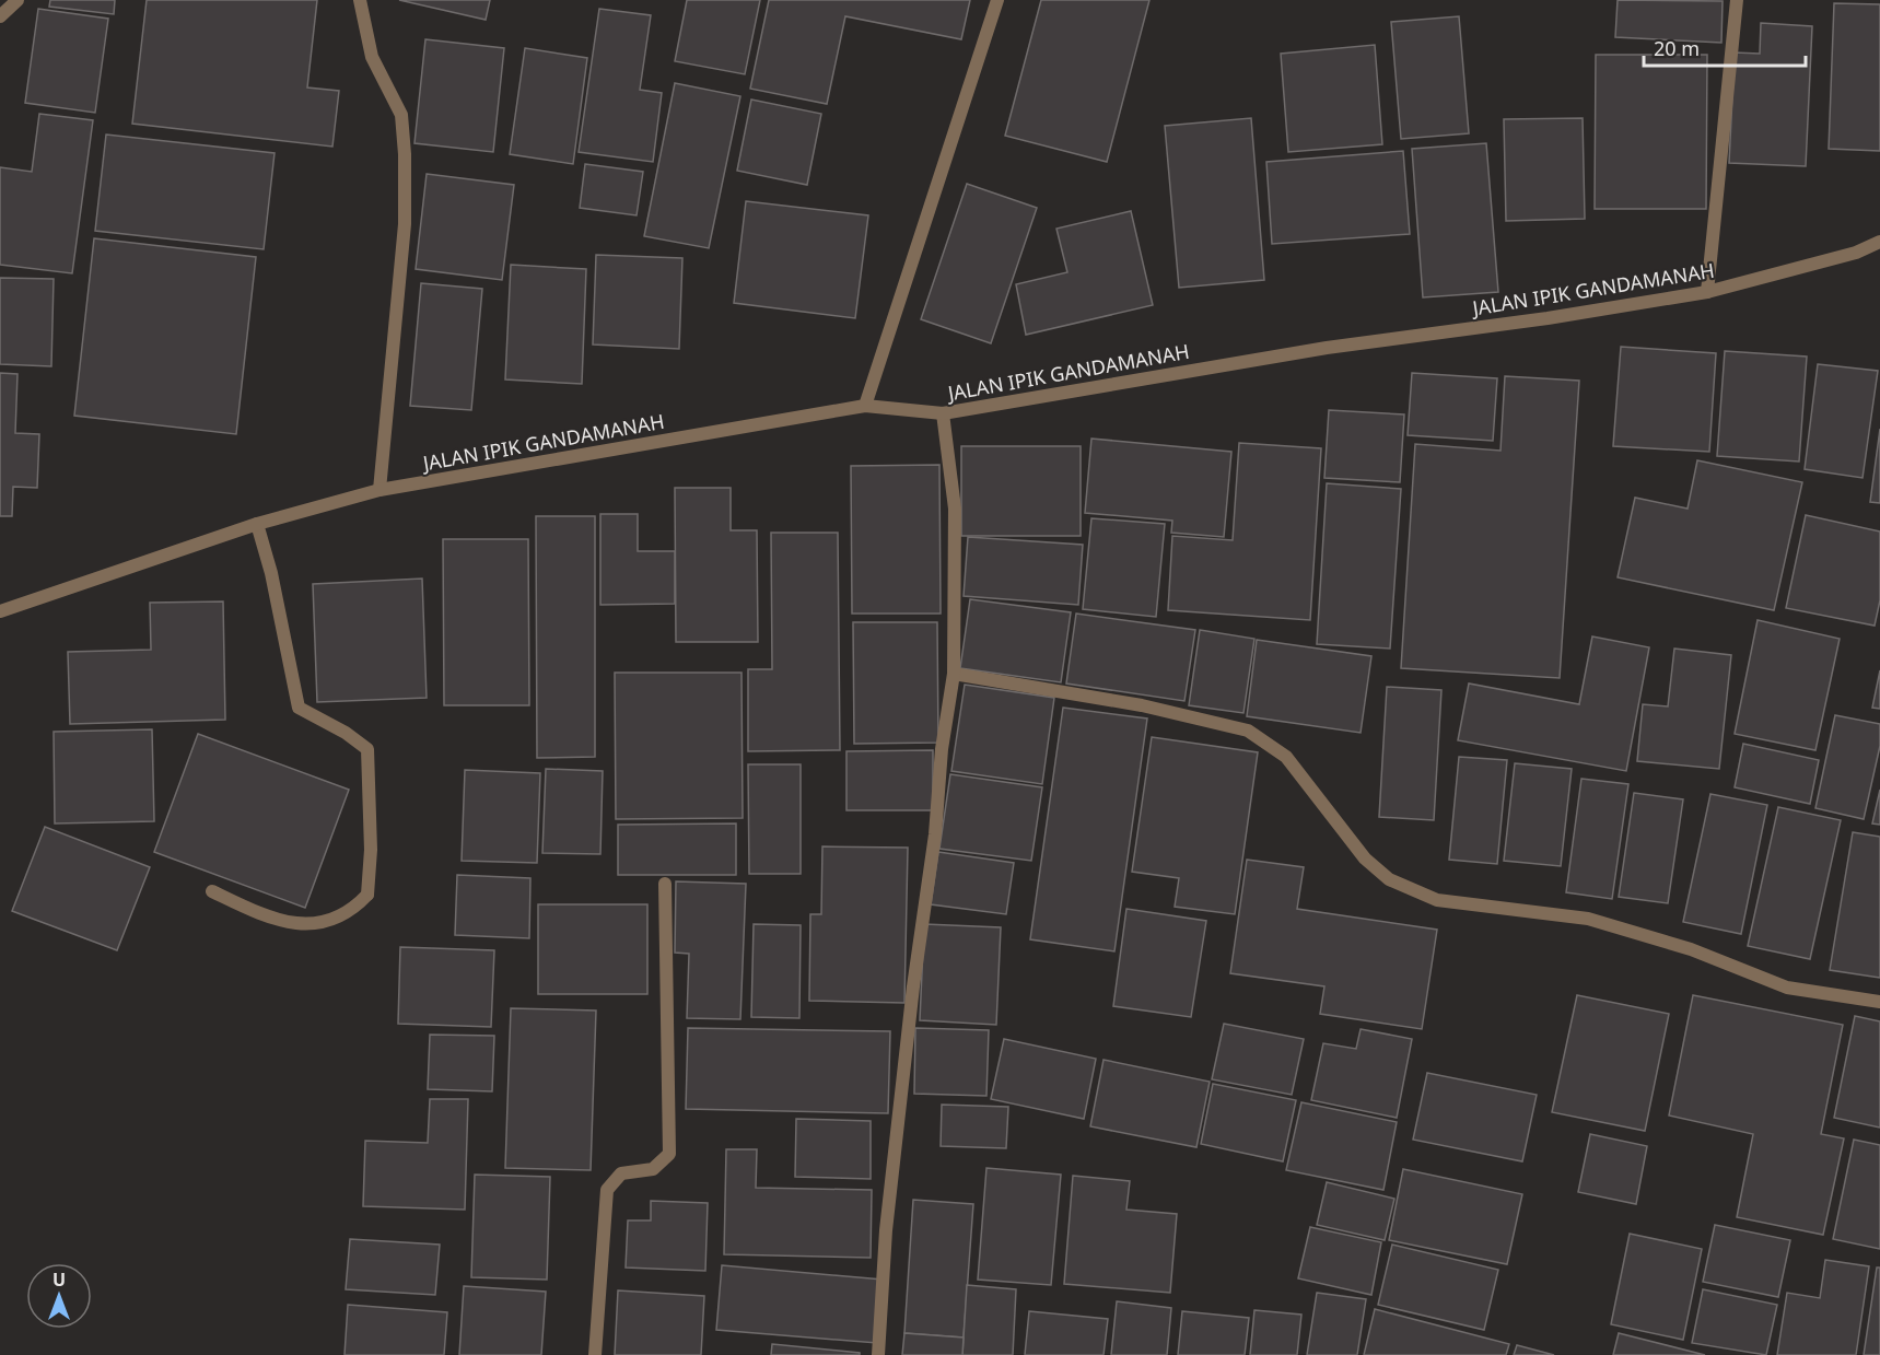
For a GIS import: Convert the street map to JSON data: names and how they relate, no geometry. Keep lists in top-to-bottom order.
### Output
{
  "streets": {
    "street": ["JALAN IPIK GANDAMANAH"]
  },
  "scale_bar": "20 m",
  "north": "top"
}
